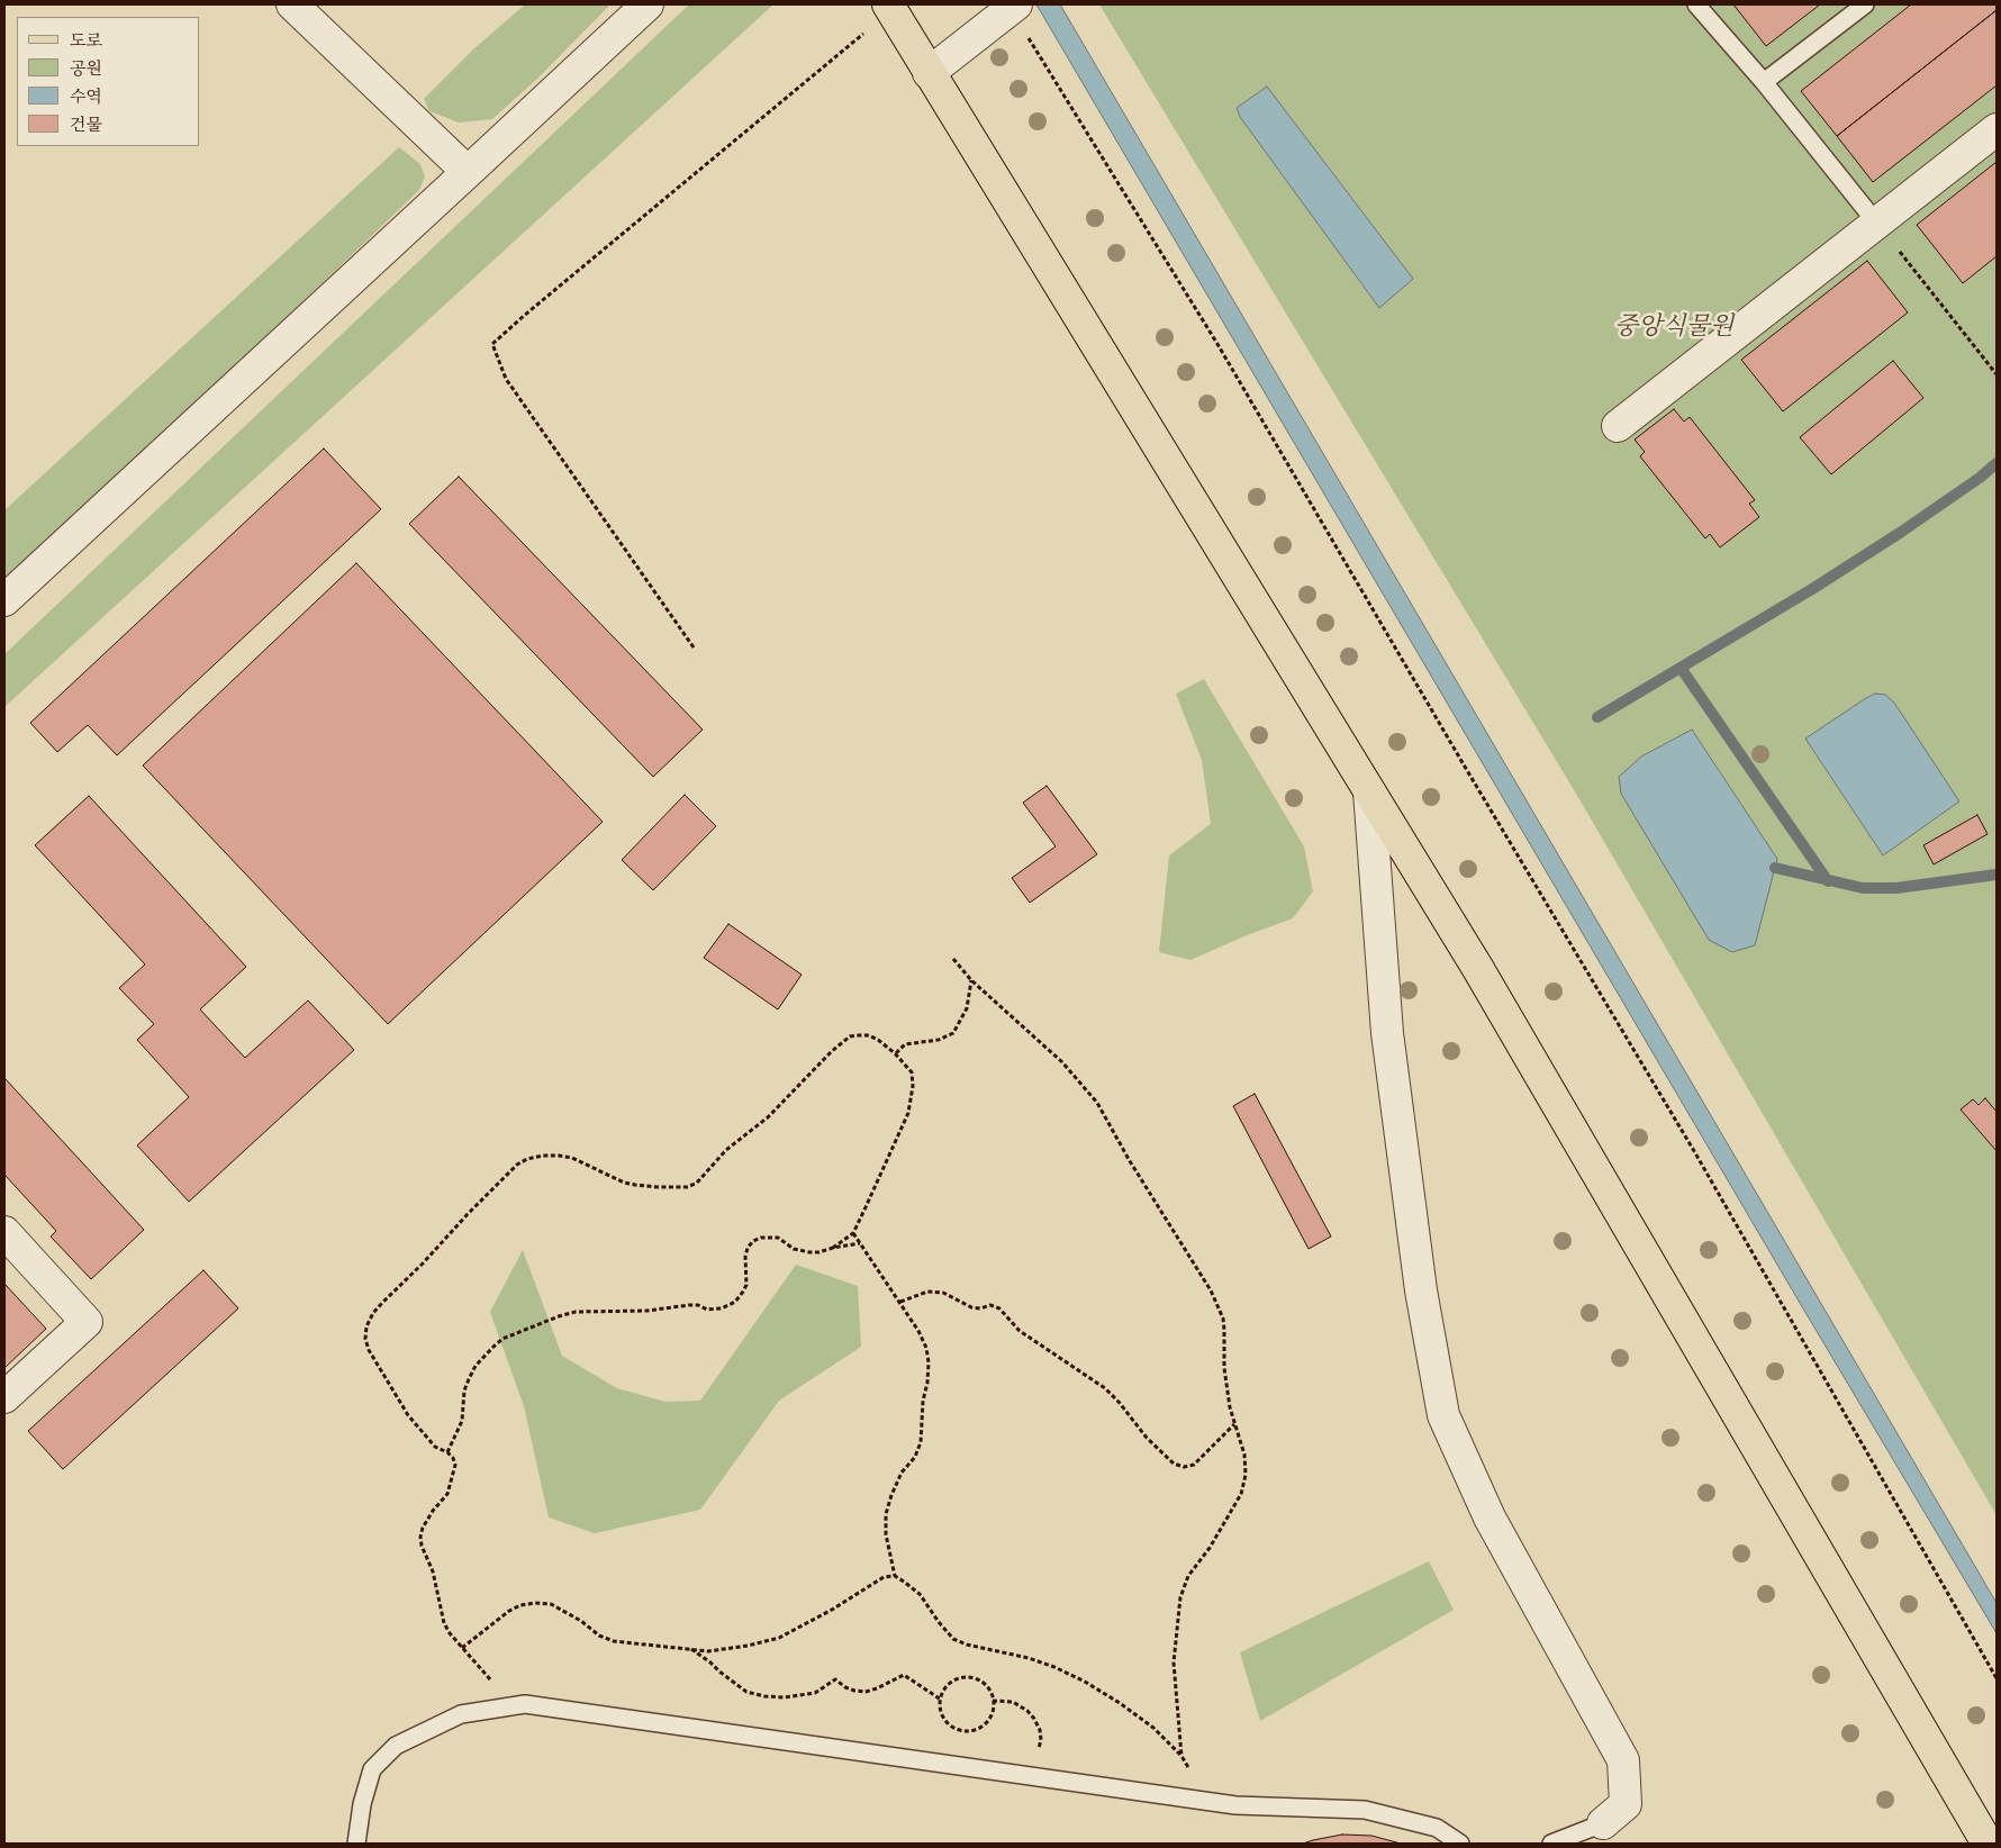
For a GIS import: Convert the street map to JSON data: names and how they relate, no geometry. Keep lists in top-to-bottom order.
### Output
{
  "parks": ["중앙식물원"],
  "legend": [
    "도로",
    "공원",
    "수역",
    "건물"
  ]
}
